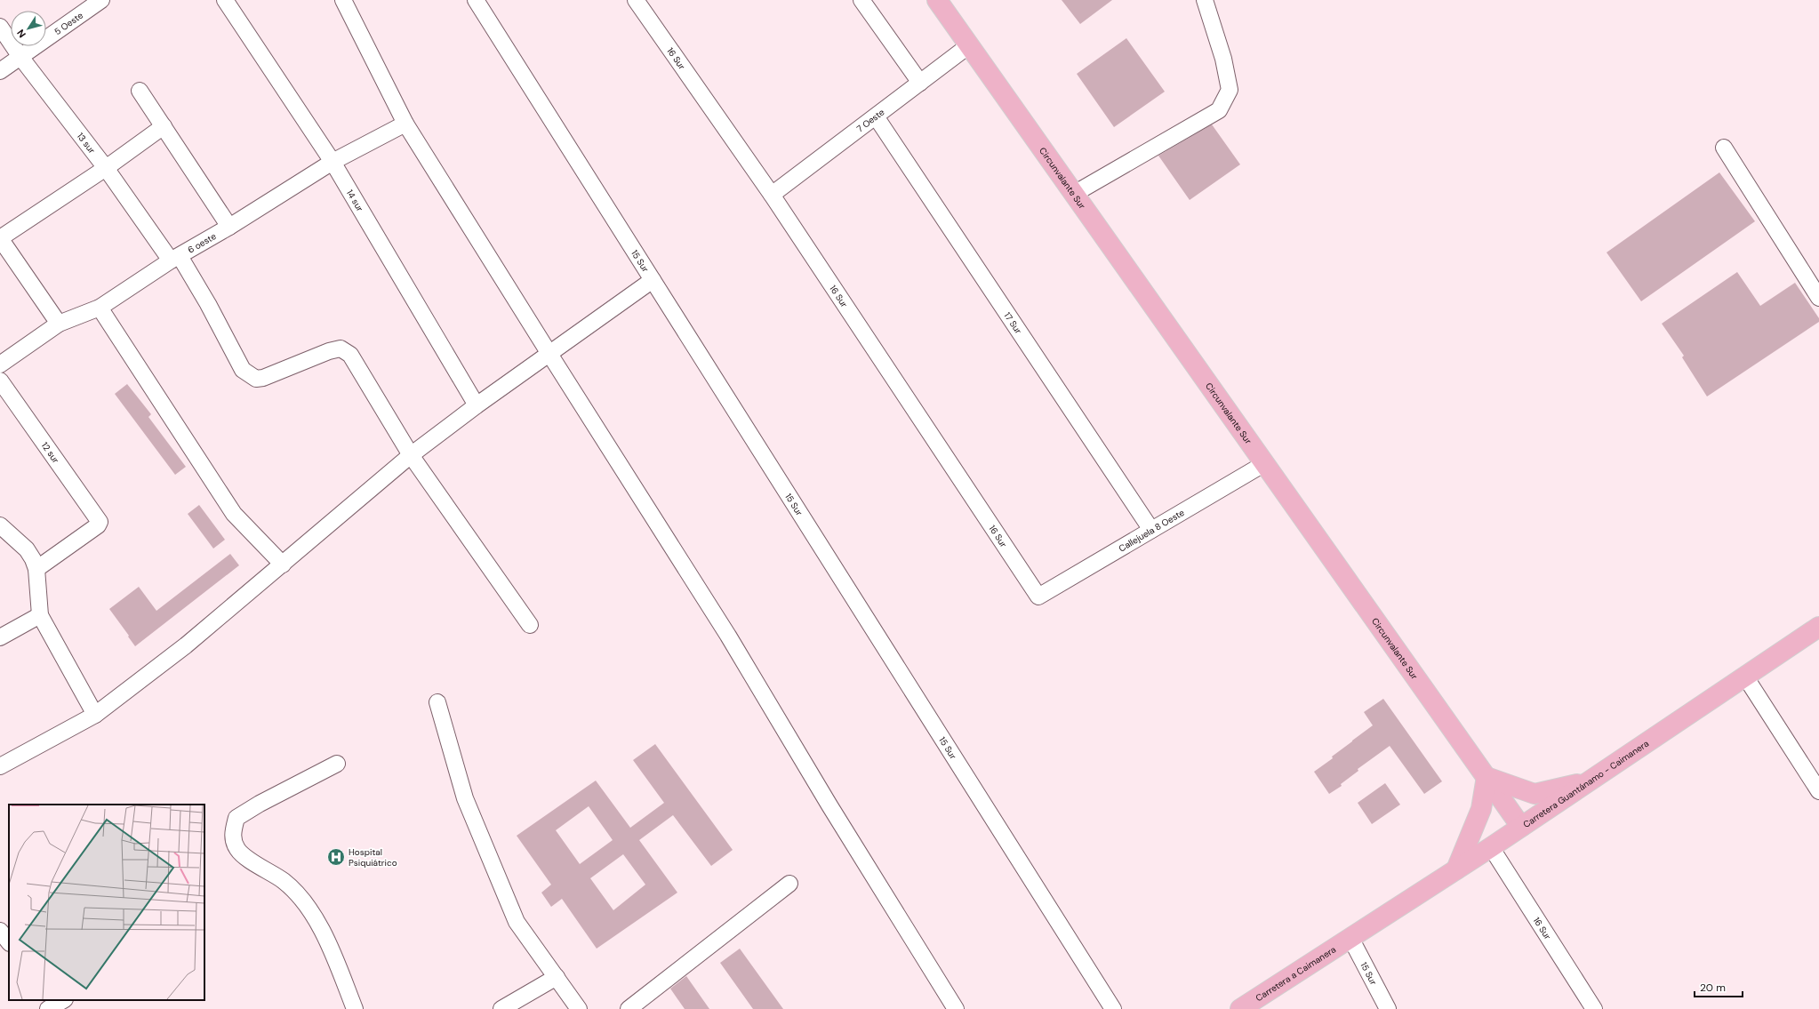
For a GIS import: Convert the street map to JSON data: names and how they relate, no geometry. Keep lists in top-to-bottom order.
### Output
{
  "streets": {
    "main road": ["Circunvalante Sur", "Carretera Guantánamo - Caimanera", "Carretera a Caimanera"],
    "street": [
      "5 Oeste",
      "16 Sur",
      "7 Oeste",
      "13 sur",
      "14 sur",
      "6 oeste",
      "15 Sur",
      "17 Sur",
      "12 sur",
      "Callejuela 8 Oeste"
    ]
  },
  "crossings": [
    ["5 Oeste", "13 sur"],
    ["16 Sur", "7 Oeste"],
    ["16 Sur", "Callejuela 8 Oeste"],
    ["16 Sur", "Carretera Guantánamo - Caimanera"],
    ["7 Oeste", "Circunvalante Sur"],
    ["7 Oeste", "17 Sur"],
    ["13 sur", "6 oeste"],
    ["Circunvalante Sur", "Callejuela 8 Oeste"],
    ["Circunvalante Sur", "Carretera Guantánamo - Caimanera"],
    ["14 sur", "6 oeste"],
    ["15 Sur", "Carretera Guantánamo - Caimanera"],
    ["15 Sur", "Carretera a Caimanera"],
    ["17 Sur", "Callejuela 8 Oeste"],
    ["Carretera Guantánamo - Caimanera", "Carretera a Caimanera"]
  ],
  "places": {
    "hospital": ["Hospital Psiquiátrico"]
  },
  "scale_bar": "20 m",
  "north": "bottom left"
}
